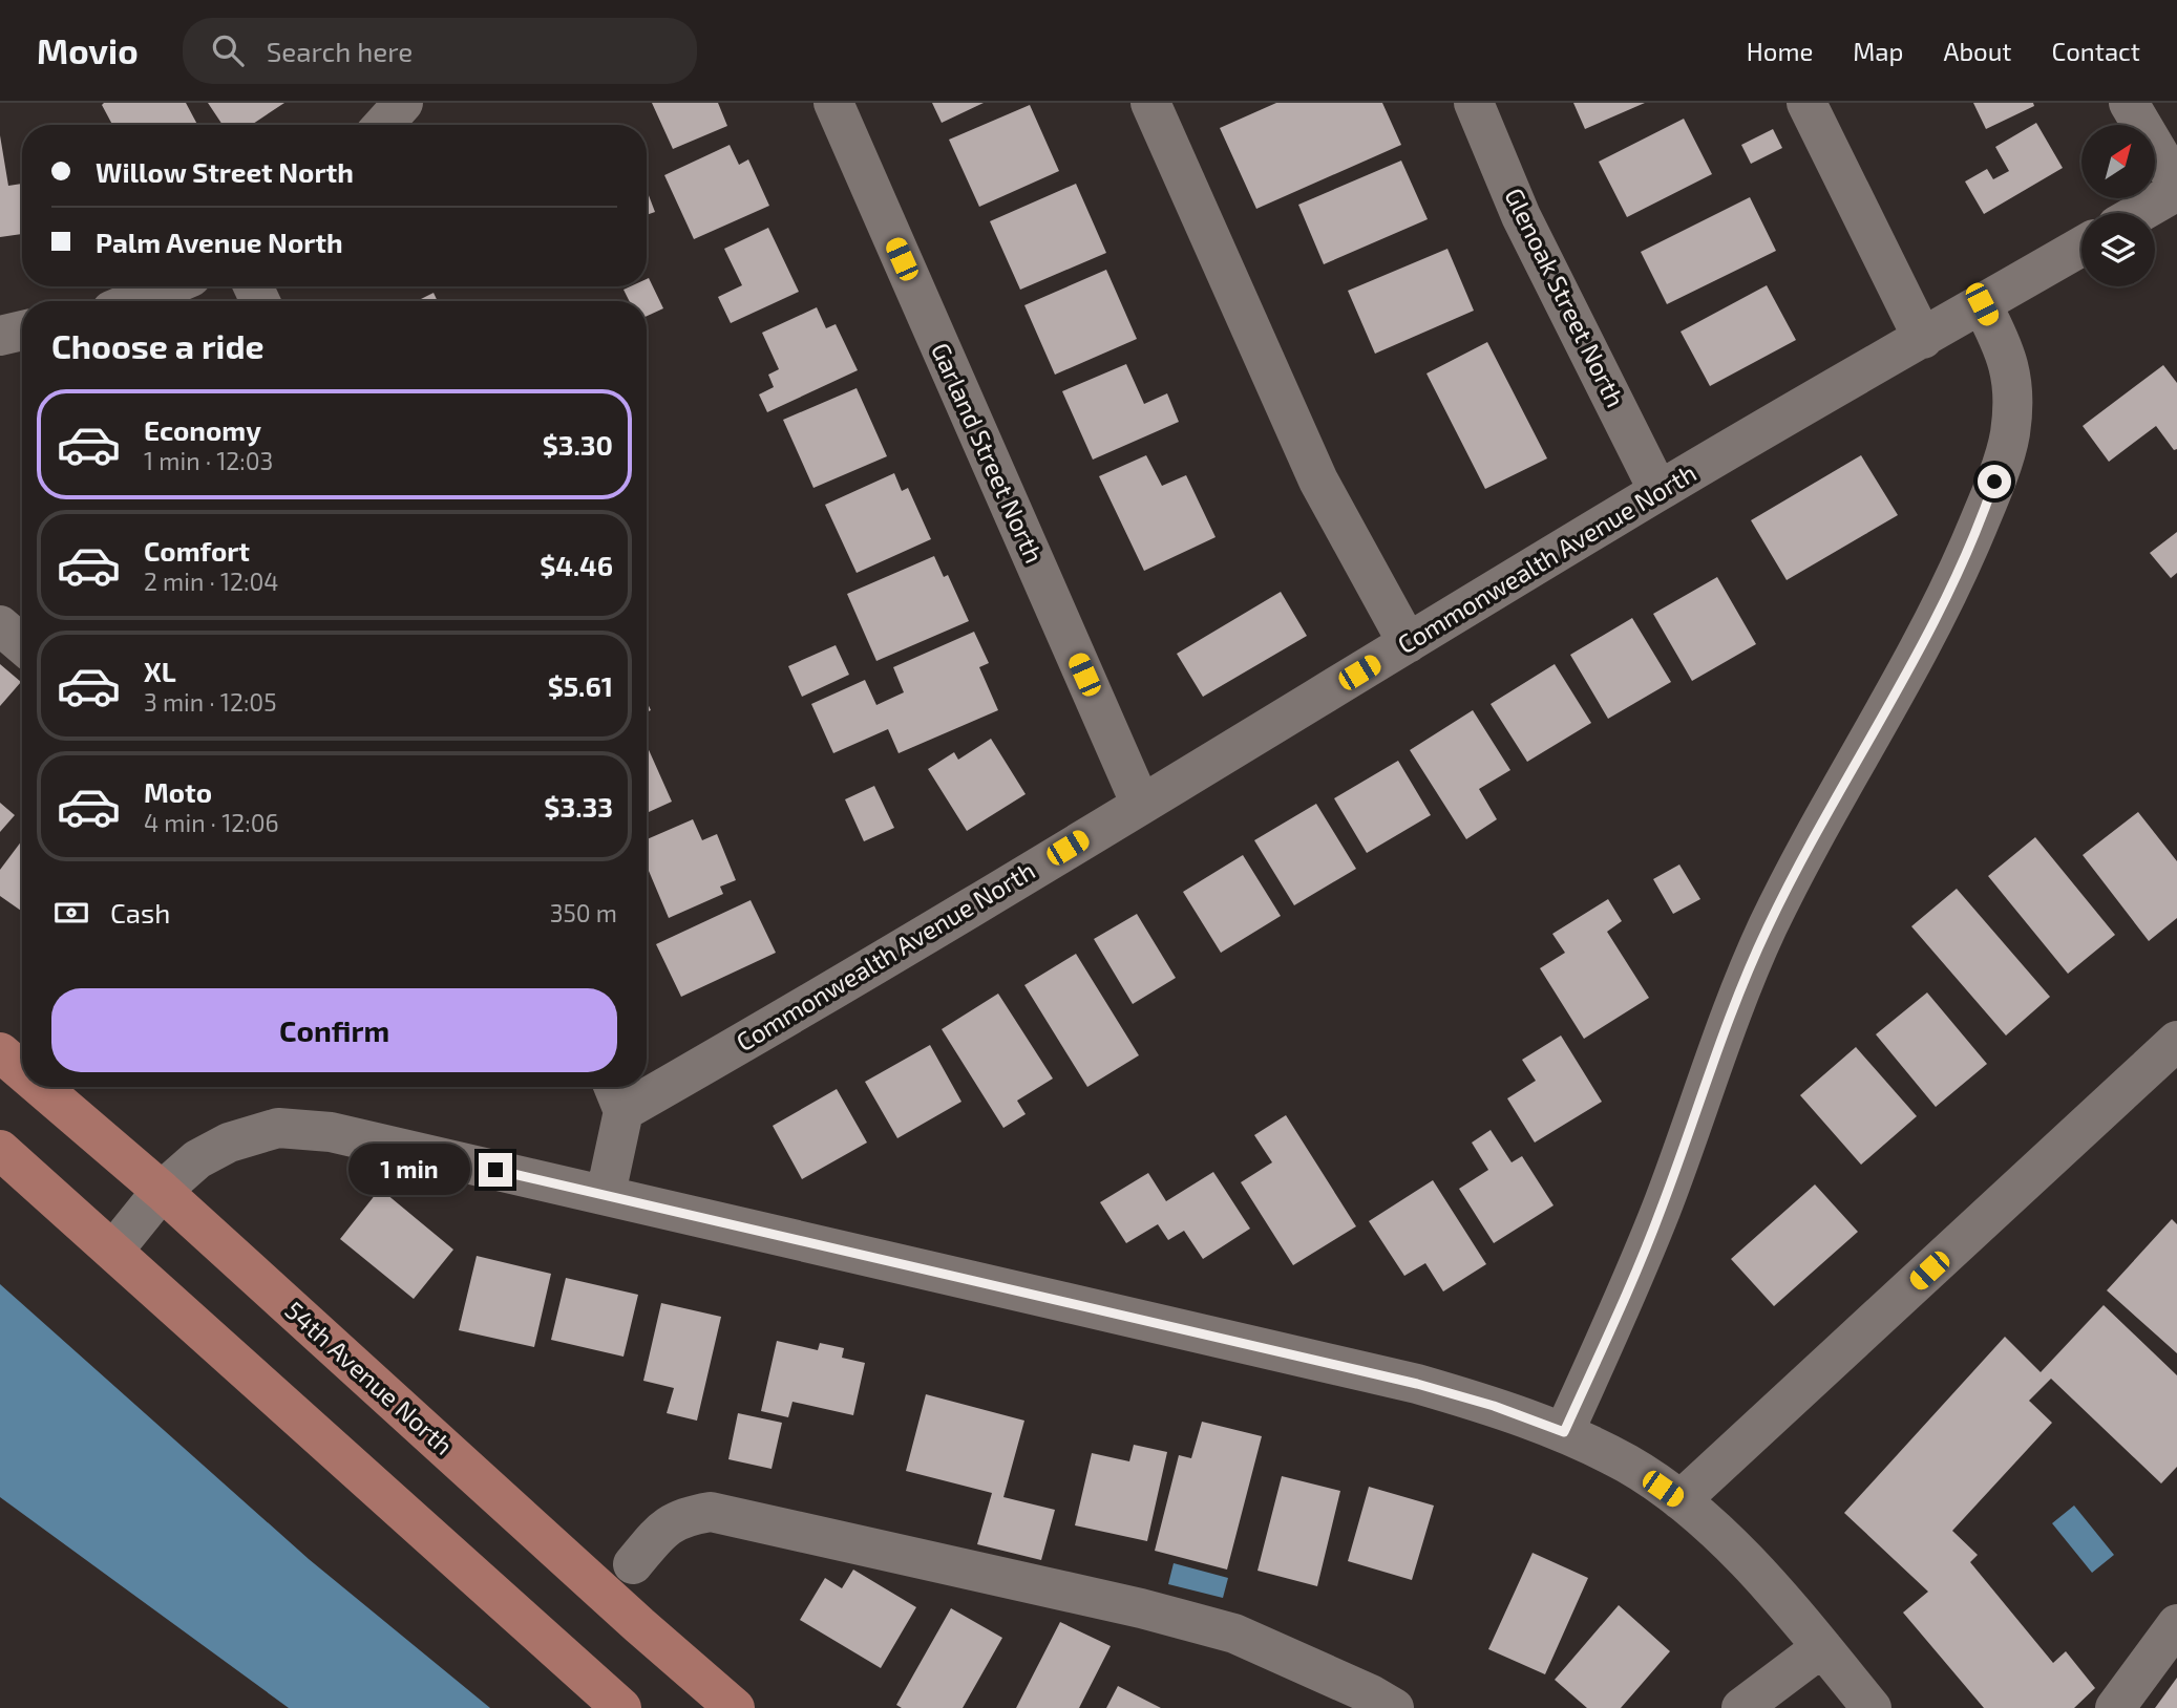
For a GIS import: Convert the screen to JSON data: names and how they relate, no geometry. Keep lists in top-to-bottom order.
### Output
{
  "streets": {
    "main road": ["54th Avenue North"],
    "street": ["Glenoak Street North", "Garland Street North", "Commonwealth Avenue North"]
  },
  "crossings": [
    ["Glenoak Street North", "Commonwealth Avenue North"],
    ["Garland Street North", "Commonwealth Avenue North"]
  ],
  "north": "top right",
  "page": {
    "header": "Movio",
    "search": "Search here",
    "nav": [
      "Home",
      "Map",
      "About",
      "Contact"
    ],
    "banner": ["Willow Street North", "Palm Avenue North"],
    "heading": "Choose a ride",
    "list": [
      {
        "name": "Economy",
        "note": "1 min · 12:03",
        "value": "$3.30"
      },
      {
        "name": "Comfort",
        "note": "2 min · 12:04",
        "value": "$4.46"
      },
      {
        "name": "XL",
        "note": "3 min · 12:05",
        "value": "$5.61"
      },
      {
        "name": "Moto",
        "note": "4 min · 12:06",
        "value": "$3.33"
      }
    ],
    "pay": ["Cash", "350 m"],
    "buttons": "Confirm",
    "bubble": "1 min"
  }
}
